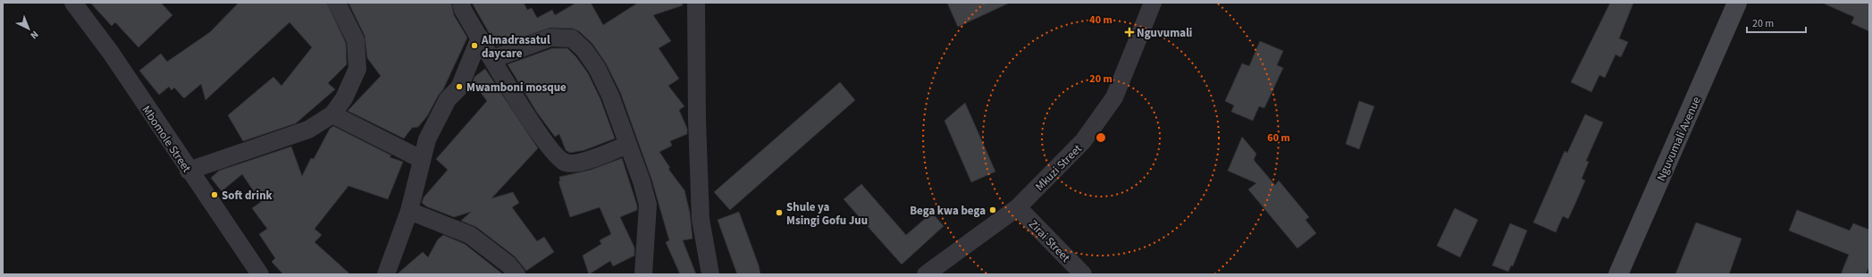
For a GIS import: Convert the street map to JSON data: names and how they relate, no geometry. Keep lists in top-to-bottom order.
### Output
{
  "streets": {
    "street": [
      "Mbomole Street",
      "Nguvumali Avenue",
      "Mkuzi Street",
      "Zirai Street"
    ]
  },
  "crossings": [
    ["Mkuzi Street", "Zirai Street"]
  ],
  "places": {
    "health": ["Nguvumali"],
    "other": [
      "Almadrasatul daycare",
      "Mwamboni mosque",
      "Soft drink",
      "Bega kwa bega",
      "Shule ya Msingi Gofu Juu"
    ]
  },
  "scale_bar": "20 m",
  "north": "bottom right",
  "rings": ["40 m", "20 m", "60 m"]
}
